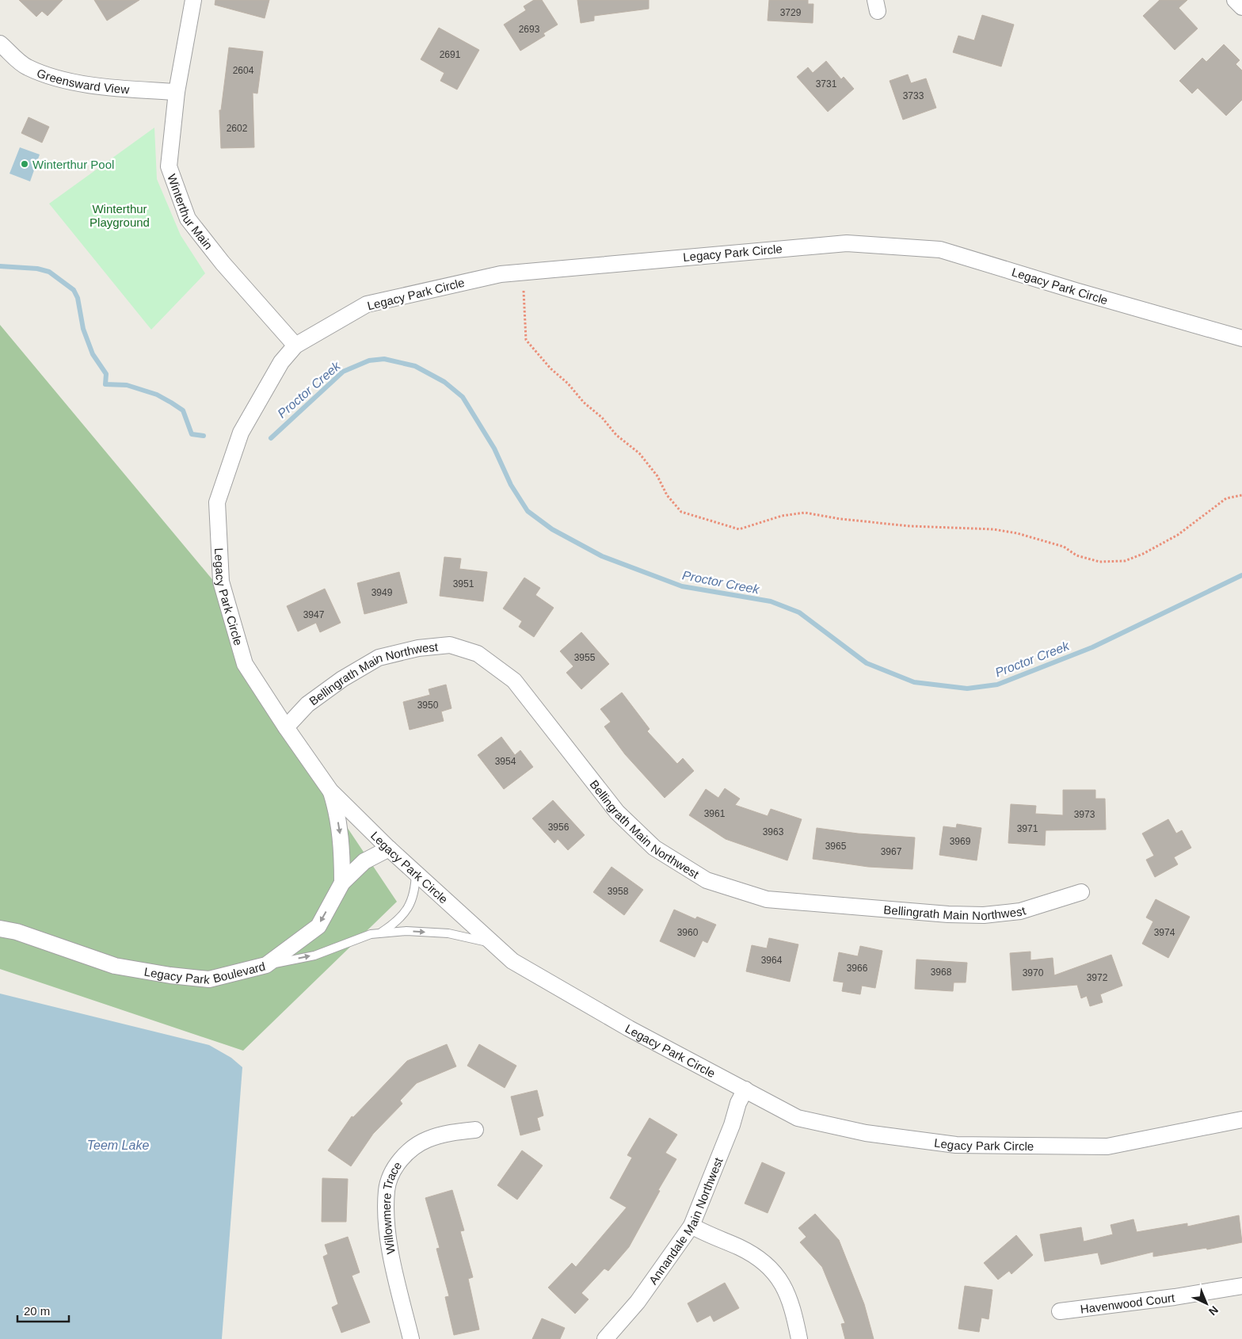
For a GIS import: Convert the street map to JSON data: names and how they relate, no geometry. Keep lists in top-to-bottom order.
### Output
{
  "streets": {
    "street": [
      "Greensward View",
      "Winterthur Main",
      "Legacy Park Circle",
      "Bellingrath Main Northwest",
      "Legacy Park Boulevard",
      "Willowmere Trace",
      "Annandale Main Northwest",
      "Havenwood Court"
    ]
  },
  "crossings": [
    ["Greensward View", "Winterthur Main"],
    ["Winterthur Main", "Legacy Park Circle"],
    ["Legacy Park Circle", "Bellingrath Main Northwest"],
    ["Legacy Park Circle", "Legacy Park Boulevard"],
    ["Legacy Park Circle", "Annandale Main Northwest"]
  ],
  "water": ["Proctor Creek", "Teem Lake"],
  "parks": ["Winterthur Playground"],
  "places": ["Winterthur Pool"],
  "house_numbers": [
    "3729",
    "2693",
    "2691",
    "2604",
    "3731",
    "3733",
    "2602",
    "3951",
    "3949",
    "3947",
    "3955",
    "3950",
    "3954",
    "3961",
    "3973",
    "3956",
    "3971",
    "3963",
    "3969",
    "3965",
    "3967",
    "3958",
    "3960",
    "3974",
    "3964",
    "3966",
    "3968",
    "3970",
    "3972"
  ],
  "scale_bar": "20 m",
  "north": "bottom right"
}
